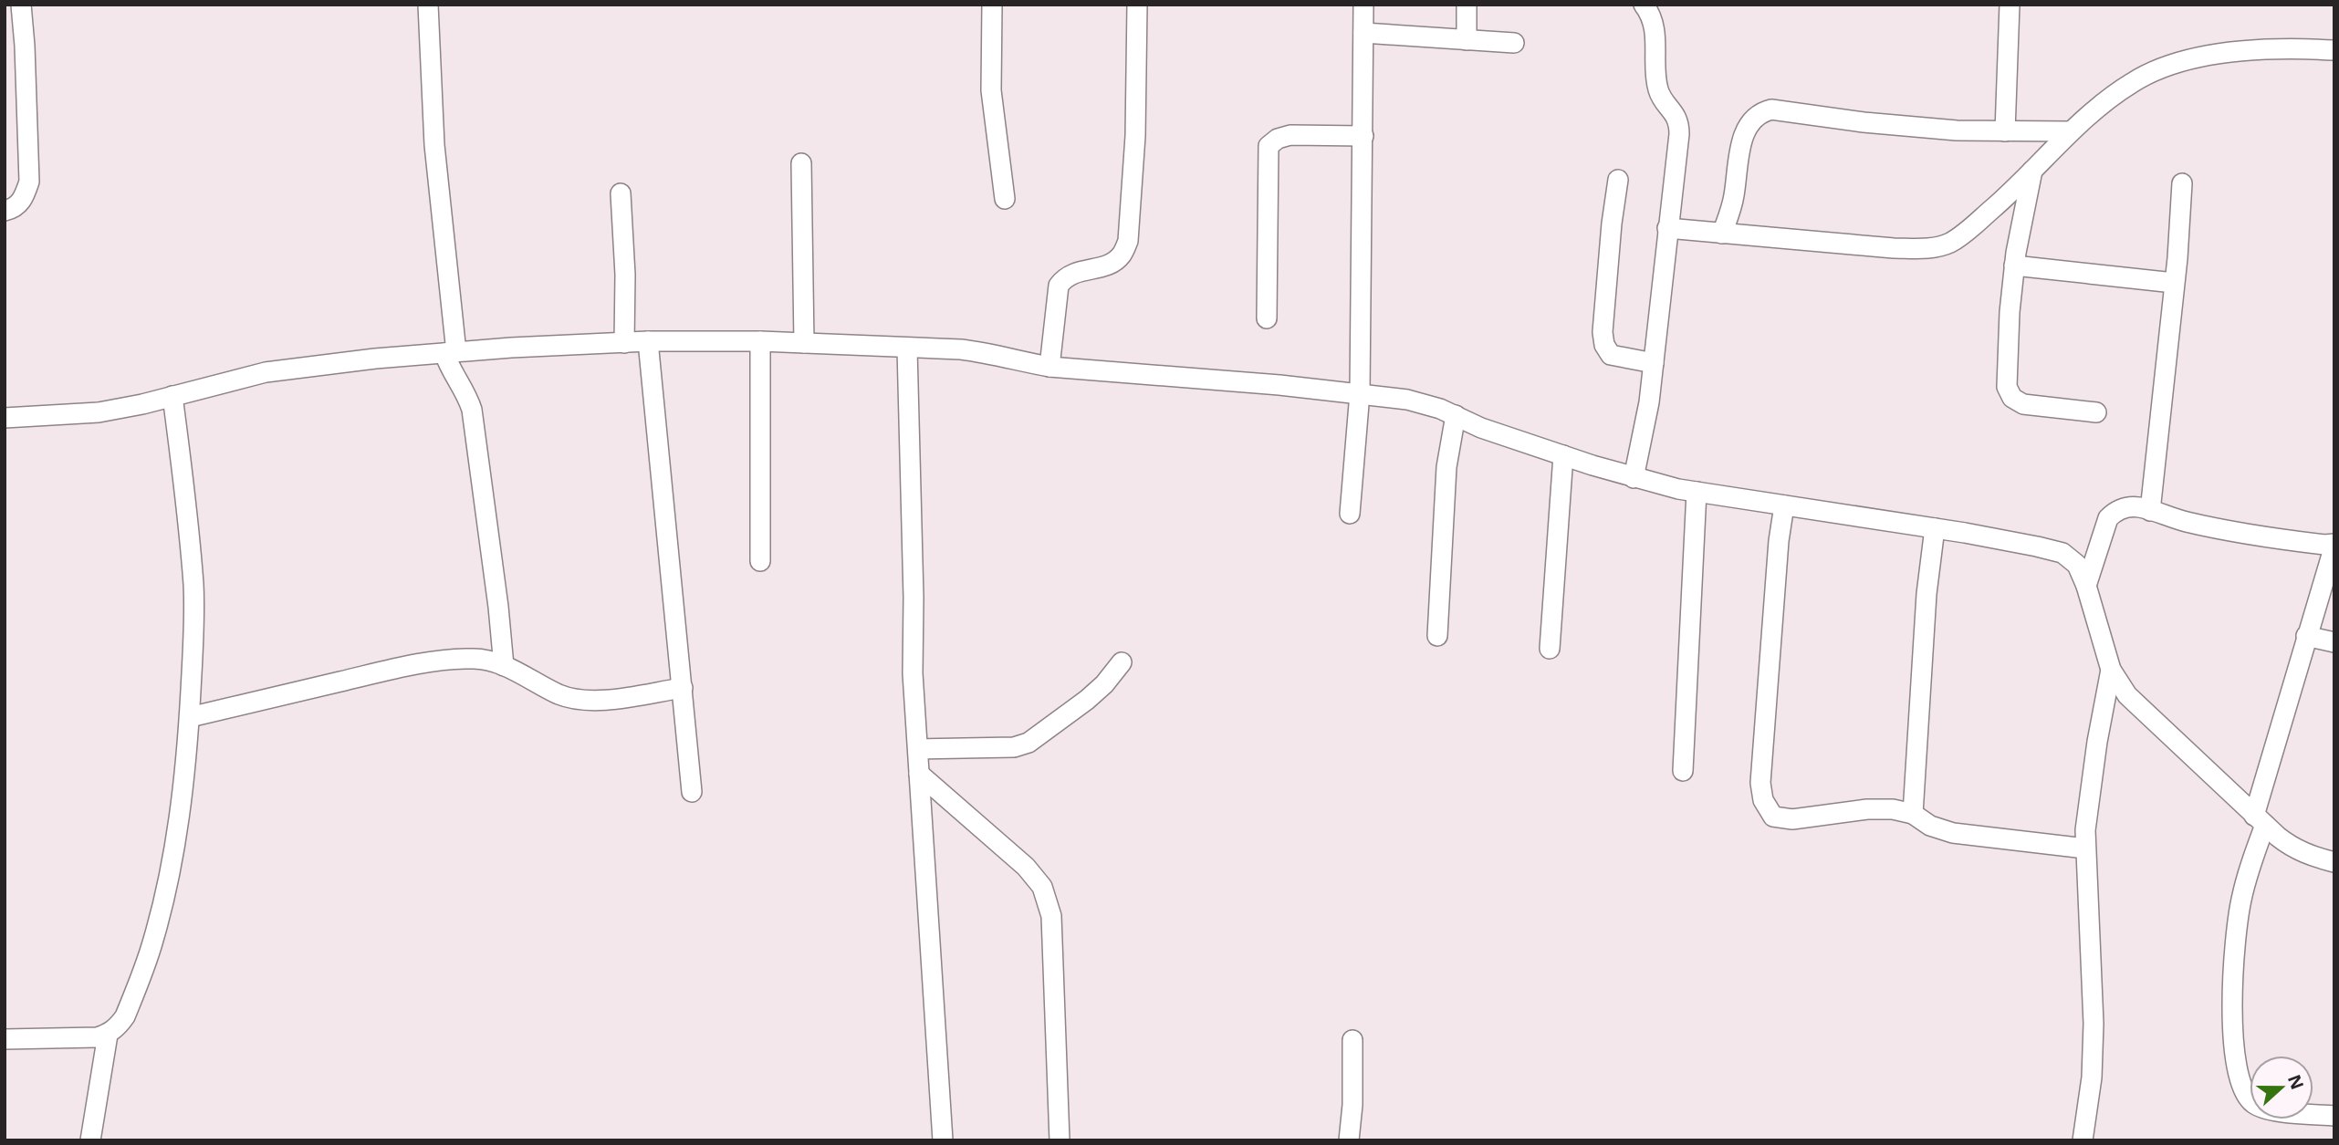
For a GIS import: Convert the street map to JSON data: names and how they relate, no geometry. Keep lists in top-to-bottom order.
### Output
{
  "north": "right"
}
